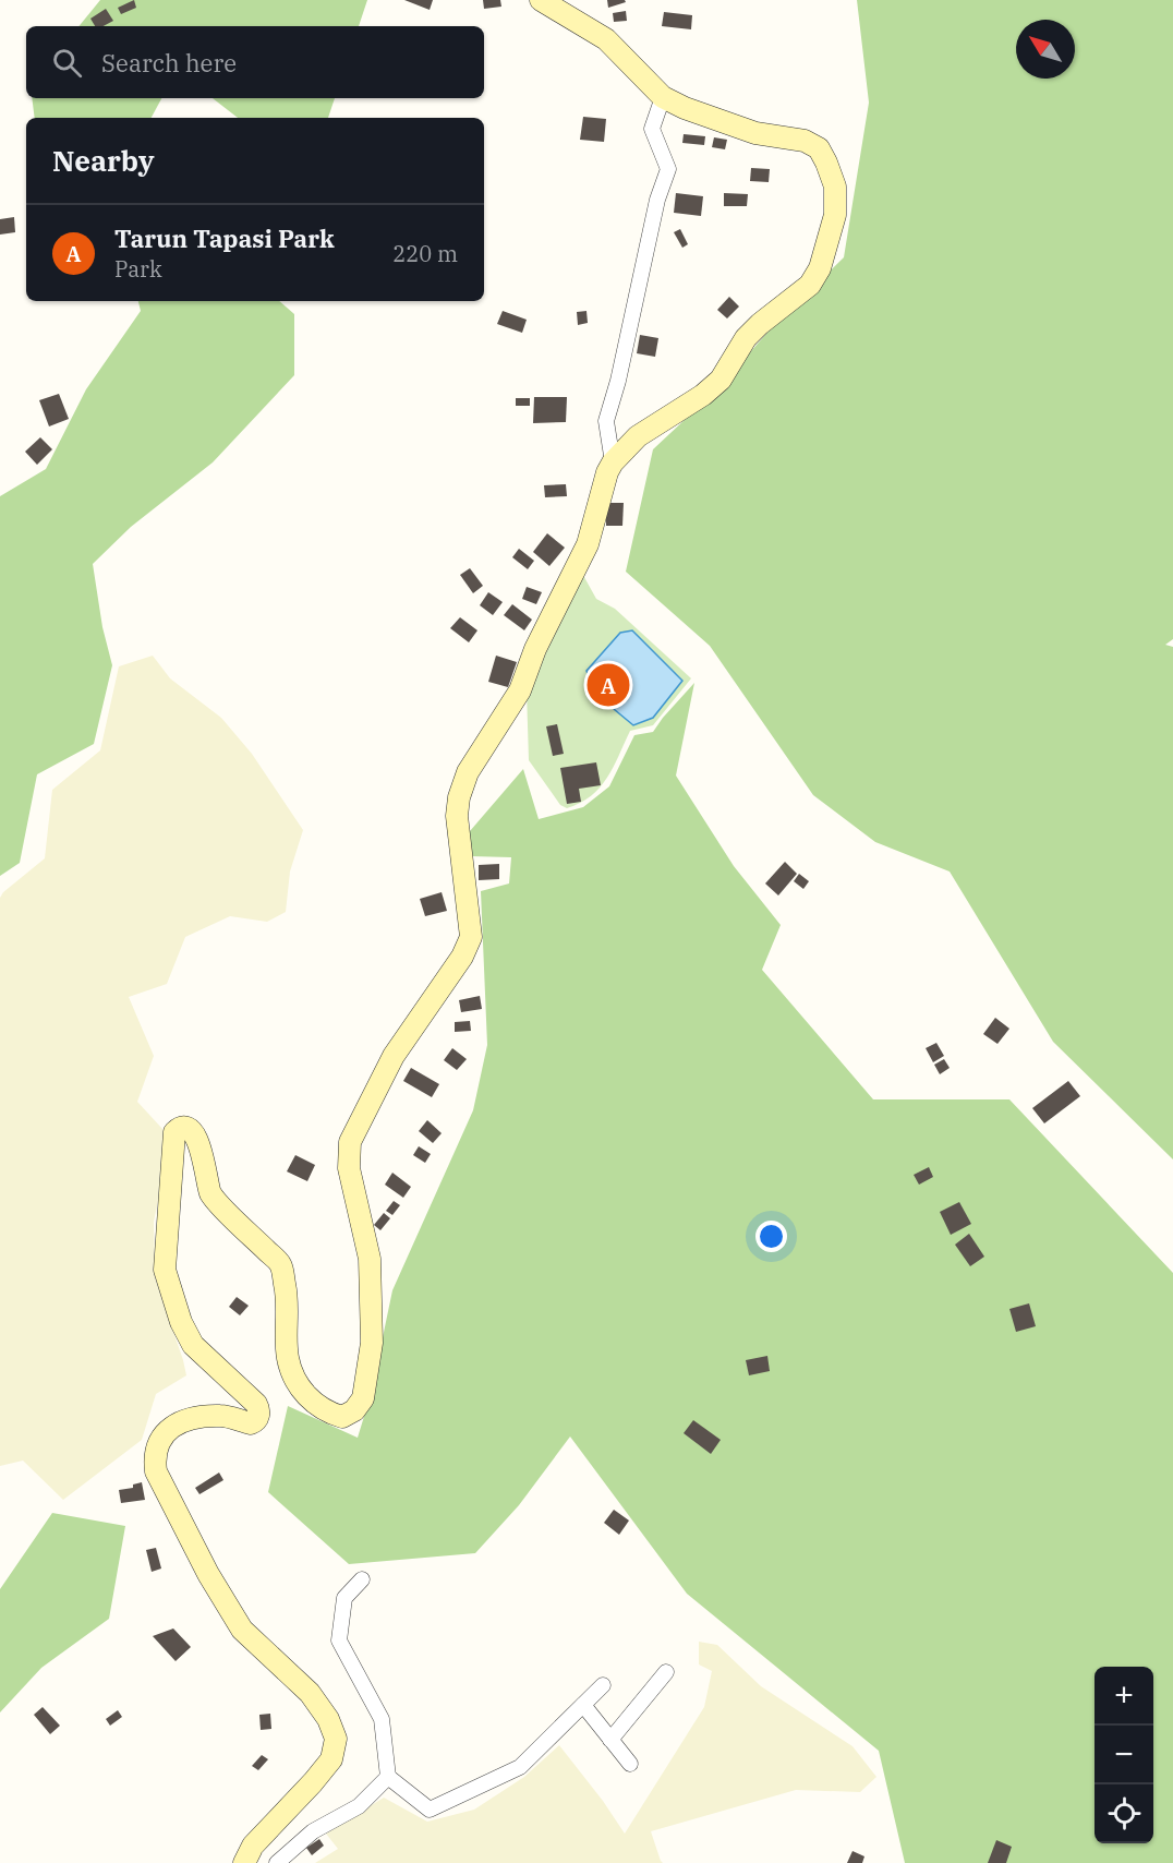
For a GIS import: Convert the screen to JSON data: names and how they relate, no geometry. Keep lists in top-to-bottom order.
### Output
{
  "north": "top left",
  "page": {
    "search": "Search here",
    "heading": "Nearby",
    "list": [
      {
        "mark": "A",
        "name": "Tarun Tapasi Park",
        "note": "Park",
        "value": "220 m"
      }
    ],
    "pins": "A",
    "map_buttons": ["+", "−"]
  }
}
